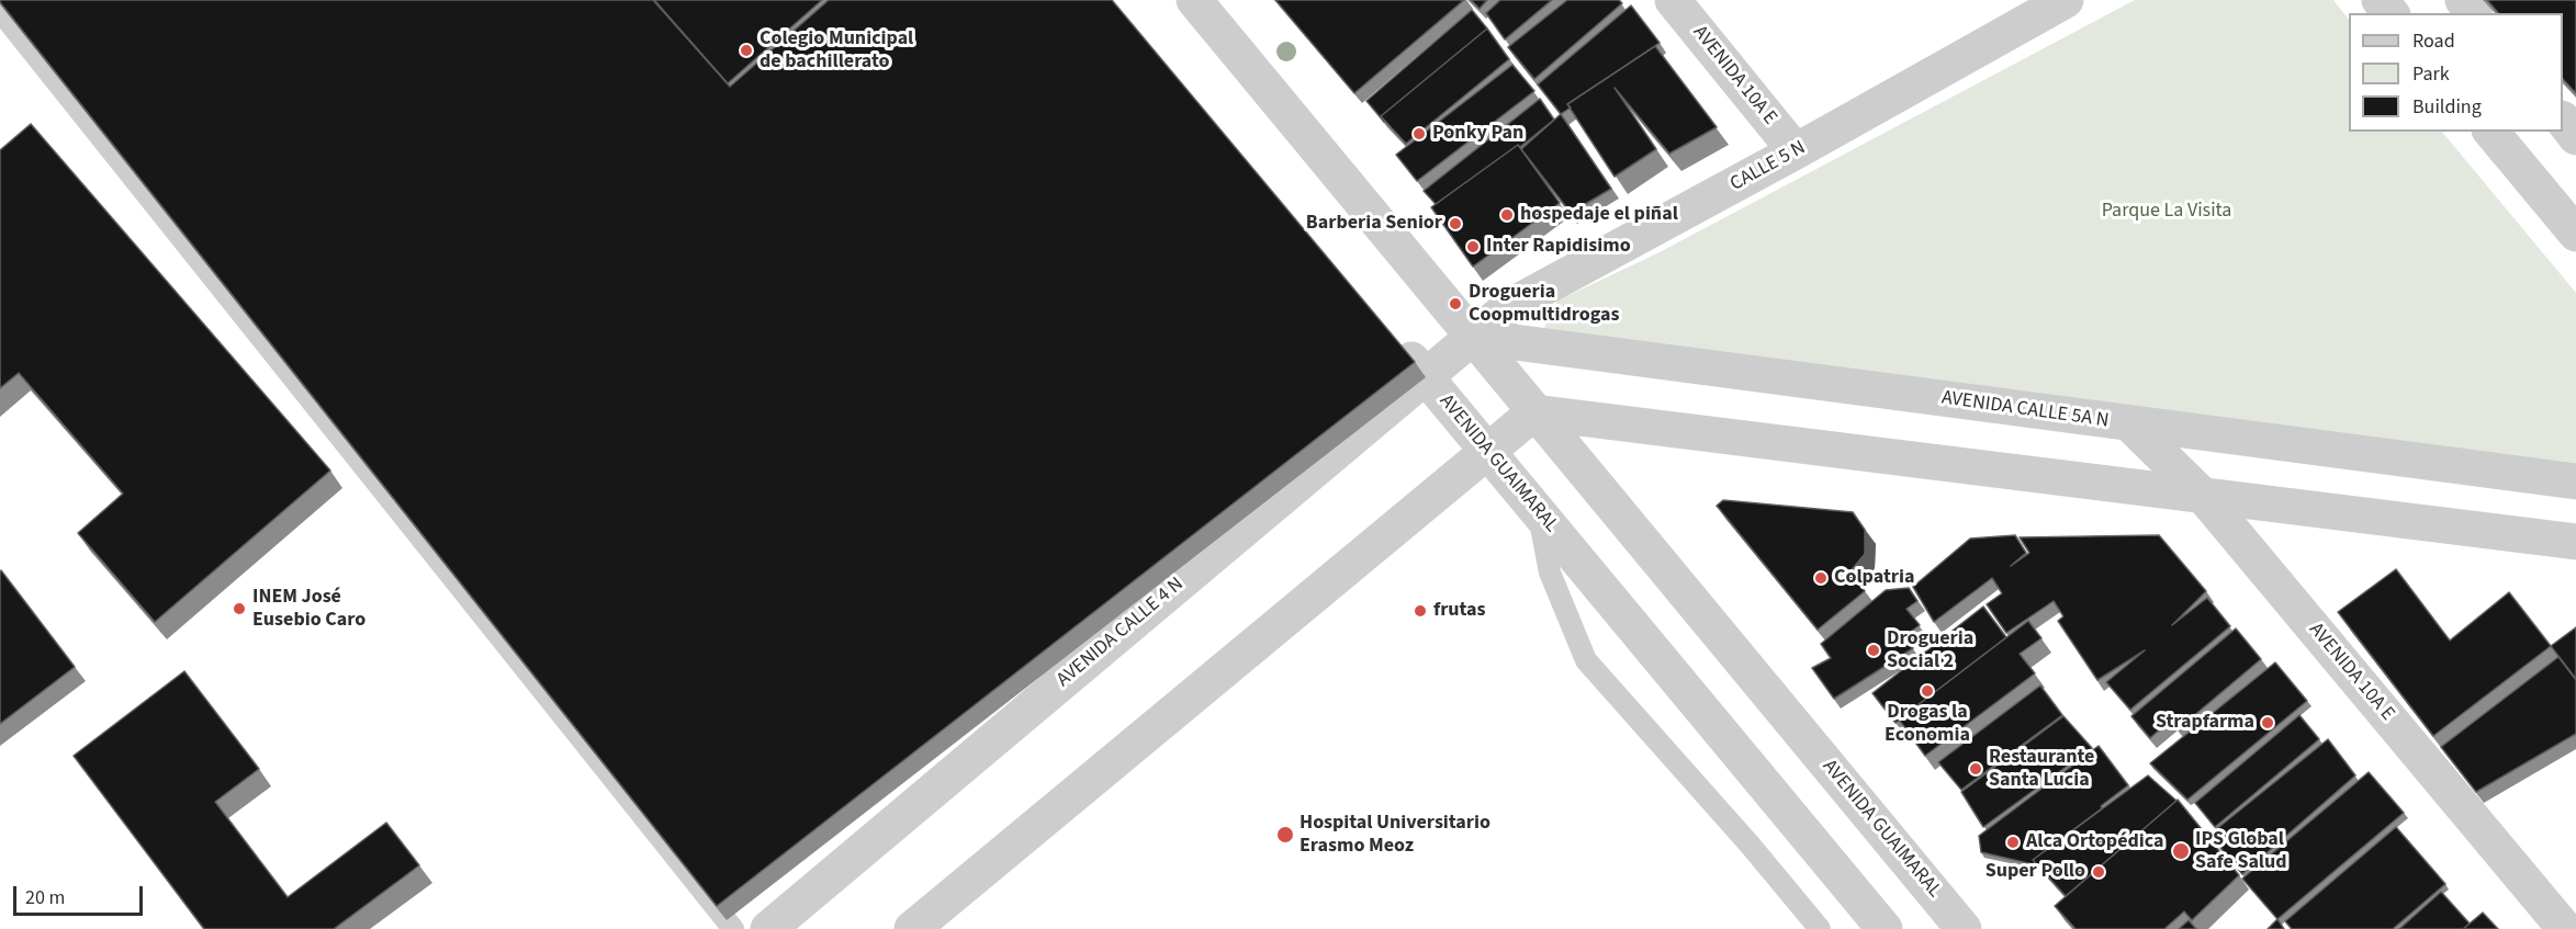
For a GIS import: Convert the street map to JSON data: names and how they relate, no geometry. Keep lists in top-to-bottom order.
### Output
{
  "streets": {
    "street": [
      "AVENIDA 10A E",
      "CALLE 5 N",
      "AVENIDA CALLE 5A N",
      "AVENIDA GUAIMARAL",
      "AVENIDA CALLE 4 N"
    ]
  },
  "crossings": [
    ["AVENIDA 10A E", "CALLE 5 N"],
    ["AVENIDA 10A E", "AVENIDA CALLE 5A N"],
    ["CALLE 5 N", "AVENIDA CALLE 5A N"],
    ["CALLE 5 N", "AVENIDA GUAIMARAL"],
    ["CALLE 5 N", "AVENIDA CALLE 4 N"],
    ["AVENIDA CALLE 5A N", "AVENIDA GUAIMARAL"],
    ["AVENIDA CALLE 5A N", "AVENIDA CALLE 4 N"],
    ["AVENIDA GUAIMARAL", "AVENIDA CALLE 4 N"]
  ],
  "parks": ["Parque La Visita"],
  "places": [
    "Colegio Municipal de bachillerato",
    "Ponky Pan",
    "hospedaje el piñal",
    "Barberia Senior",
    "Inter Rapidisimo",
    "Drogueria Coopmultidrogas",
    "Colpatria",
    "INEM José Eusebio Caro",
    "frutas",
    "Drogueria Social 2",
    "Drogas la Economia",
    "Strapfarma",
    "Restaurante Santa Lucia",
    "Hospital Universitario Erasmo Meoz",
    "Alca Ortopédica",
    "IPS Global Safe Salud",
    "Super Pollo"
  ],
  "legend": ["Road", "Park", "Building"],
  "scale_bar": "20 m"
}
